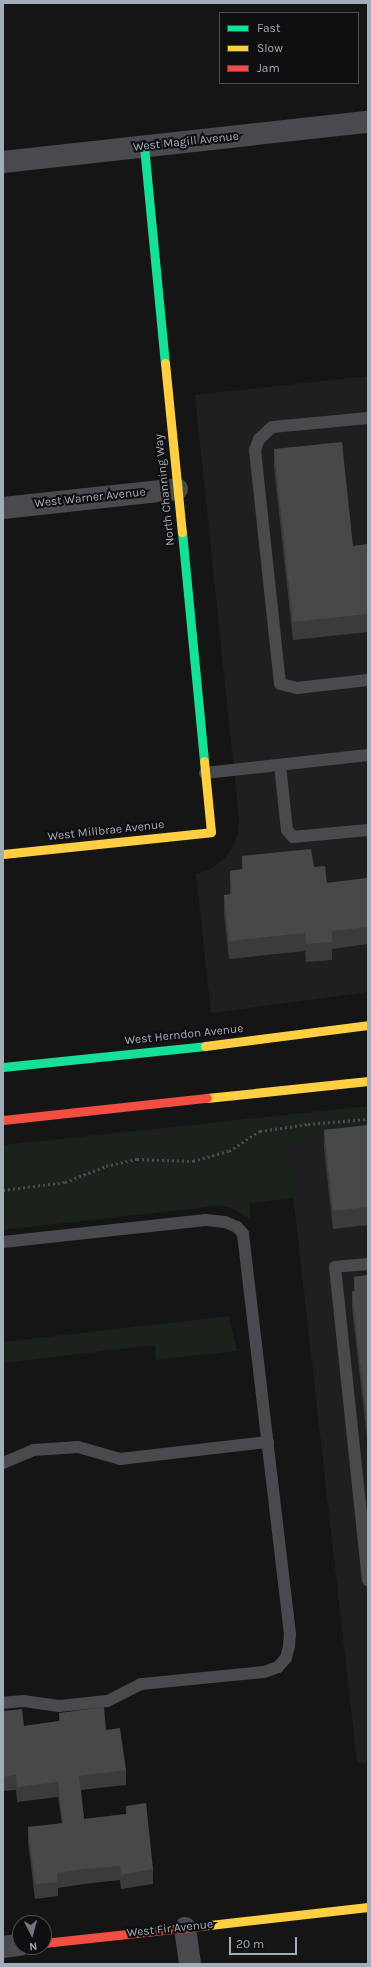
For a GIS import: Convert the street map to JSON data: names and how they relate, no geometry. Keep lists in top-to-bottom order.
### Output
{
  "streets": {
    "street": [
      "West Magill Avenue",
      "North Channing Way",
      "West Warner Avenue",
      "West Millbrae Avenue",
      "West Herndon Avenue",
      "West Fir Avenue"
    ]
  },
  "crossings": [
    ["West Magill Avenue", "North Channing Way"],
    ["North Channing Way", "West Warner Avenue"],
    ["North Channing Way", "West Millbrae Avenue"]
  ],
  "legend": ["Fast", "Slow", "Jam"],
  "scale_bar": "20 m",
  "north": "bottom"
}
